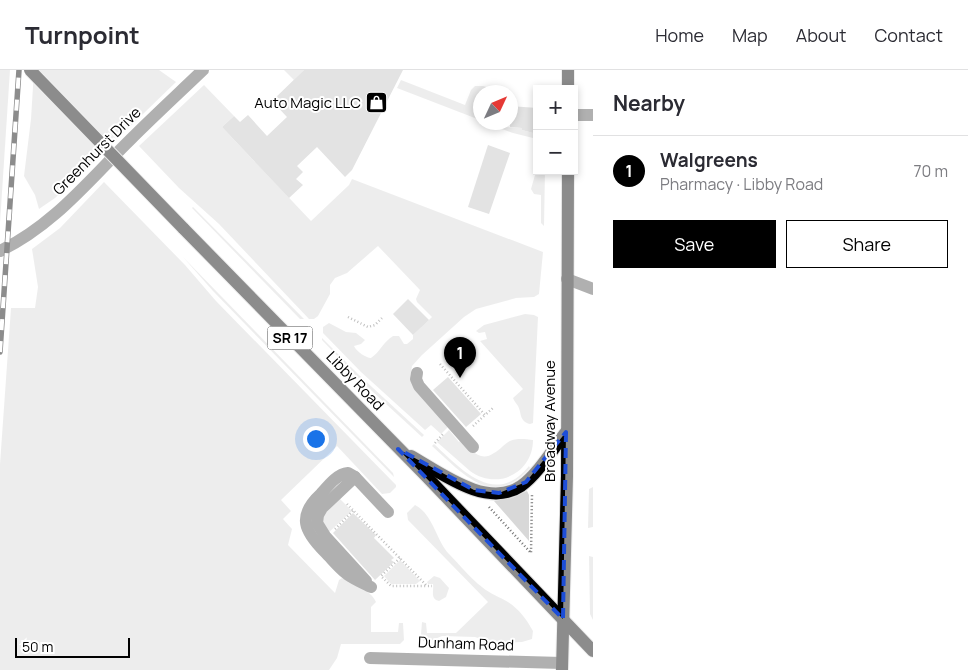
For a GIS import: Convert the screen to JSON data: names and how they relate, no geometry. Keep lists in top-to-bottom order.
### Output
{
  "streets": {
    "main road": ["SR 17", "Libby Road", "Broadway Avenue"],
    "street": ["Greenhurst Drive", "Dunham Road"]
  },
  "crossings": [
    ["Libby Road", "Broadway Avenue"],
    ["Broadway Avenue", "Dunham Road"]
  ],
  "places": {
    "shop": ["Auto Magic LLC"]
  },
  "scale_bar": "50 m",
  "north": "top right",
  "page": {
    "header": "Turnpoint",
    "nav": [
      "Home",
      "Map",
      "About",
      "Contact"
    ],
    "heading": "Nearby",
    "map_buttons": ["+", "−"],
    "list": [
      {
        "mark": "1",
        "name": "Walgreens",
        "note": "Pharmacy · Libby Road",
        "value": "70 m"
      }
    ],
    "buttons": ["Save", "Share"],
    "pins": "1",
    "scale": "50 m"
  }
}
